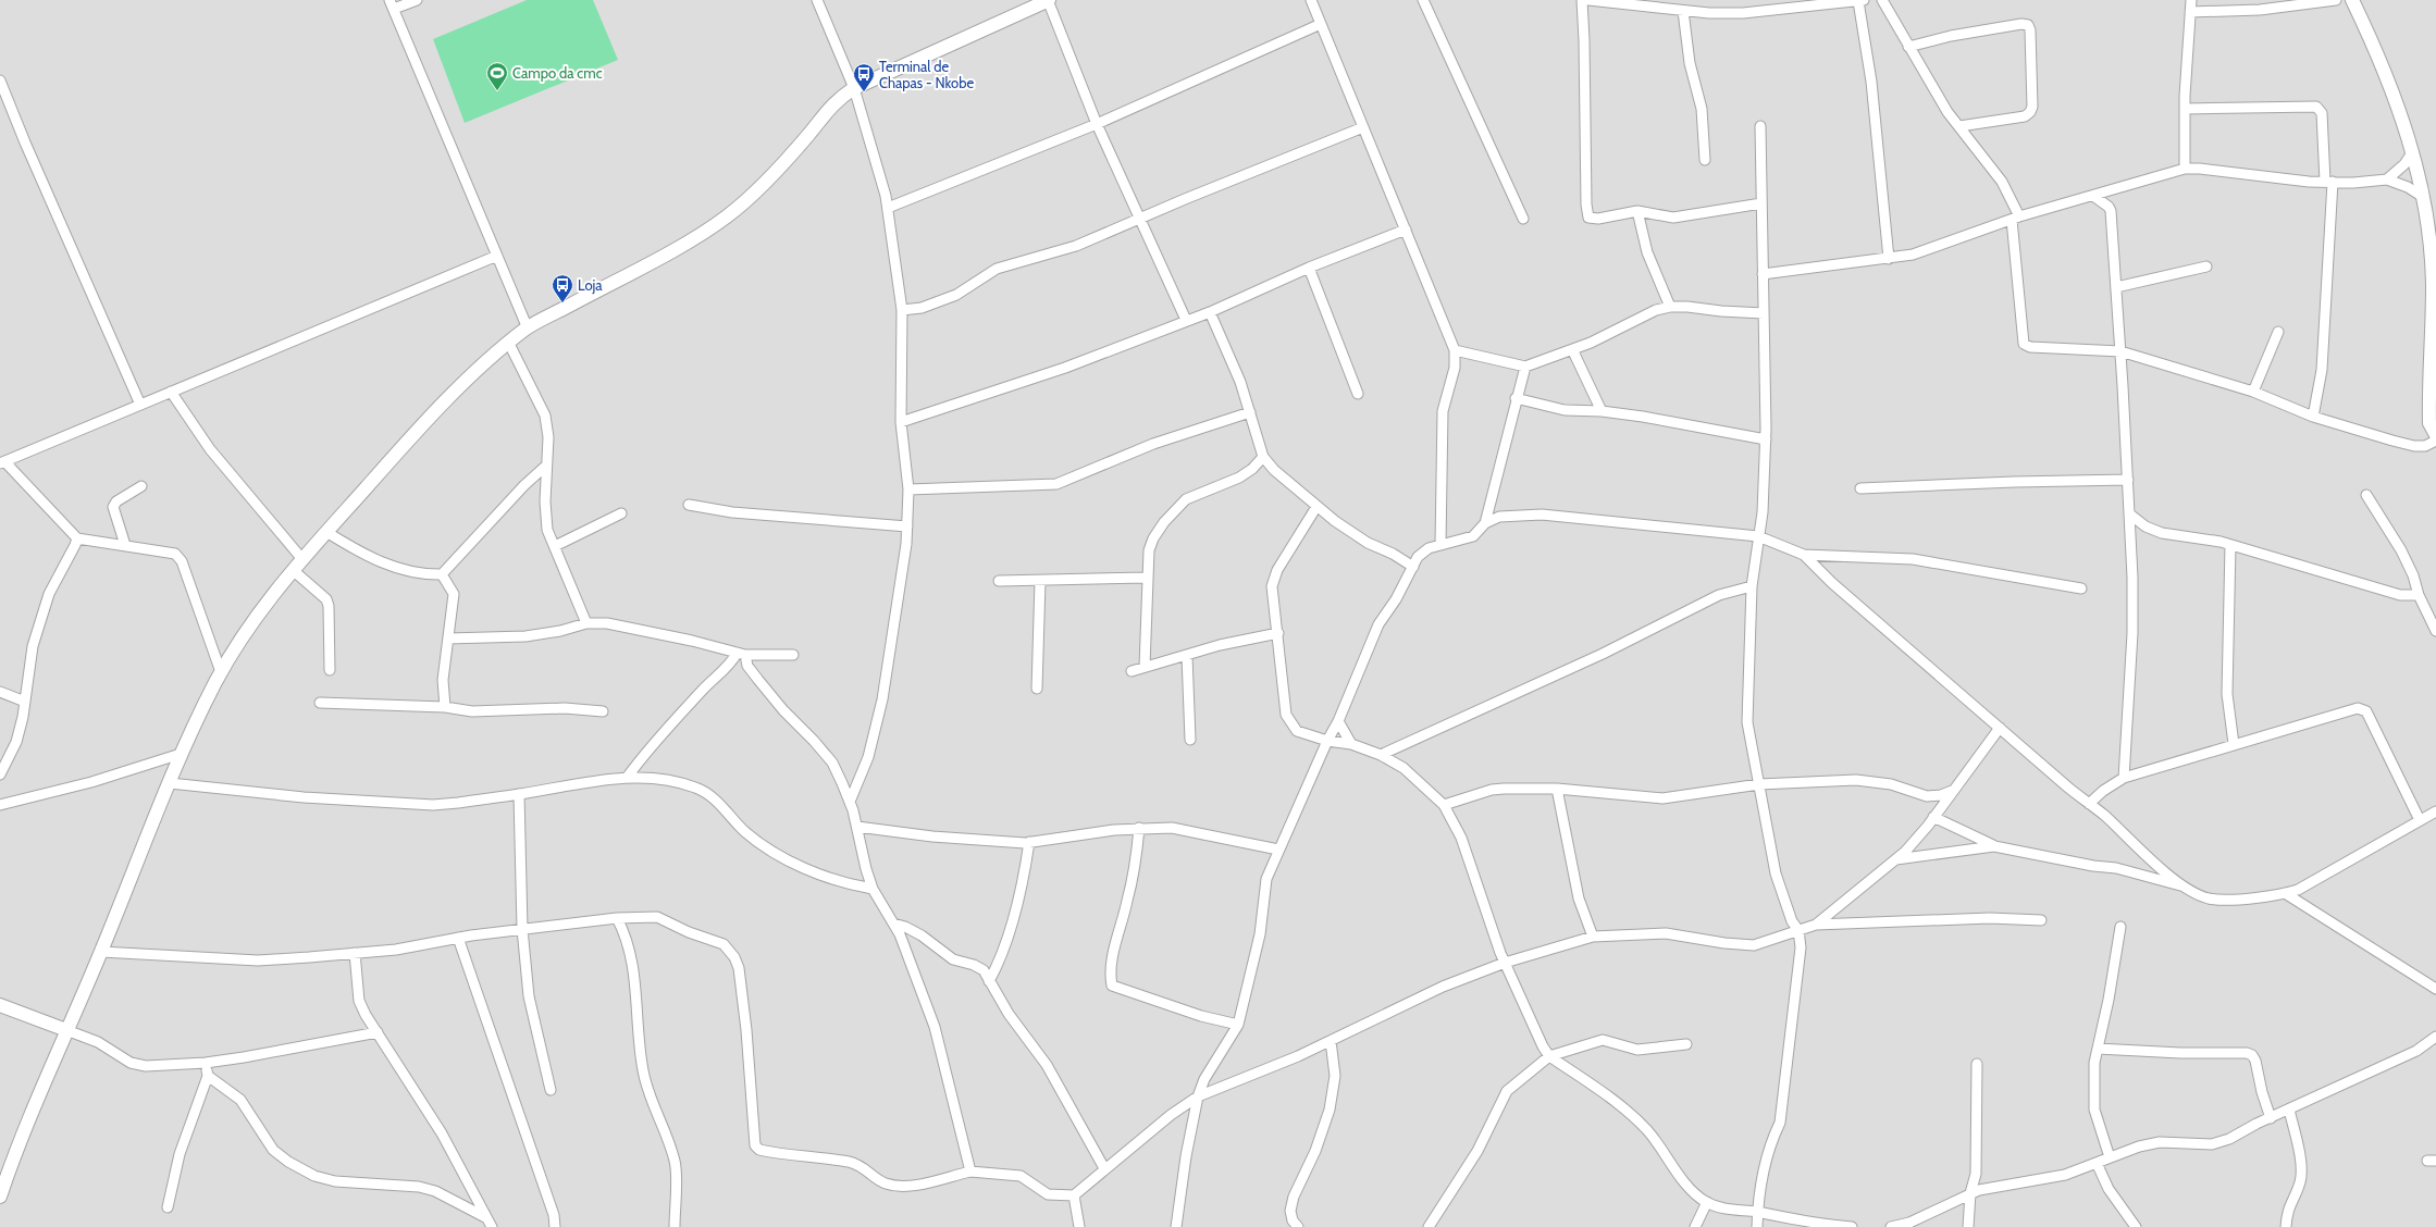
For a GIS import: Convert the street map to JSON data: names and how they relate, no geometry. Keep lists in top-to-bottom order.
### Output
{
  "places": {
    "sports": ["Campo da cmc"],
    "bus stop": ["Terminal de Chapas - Nkobe", "Loja"]
  }
}
